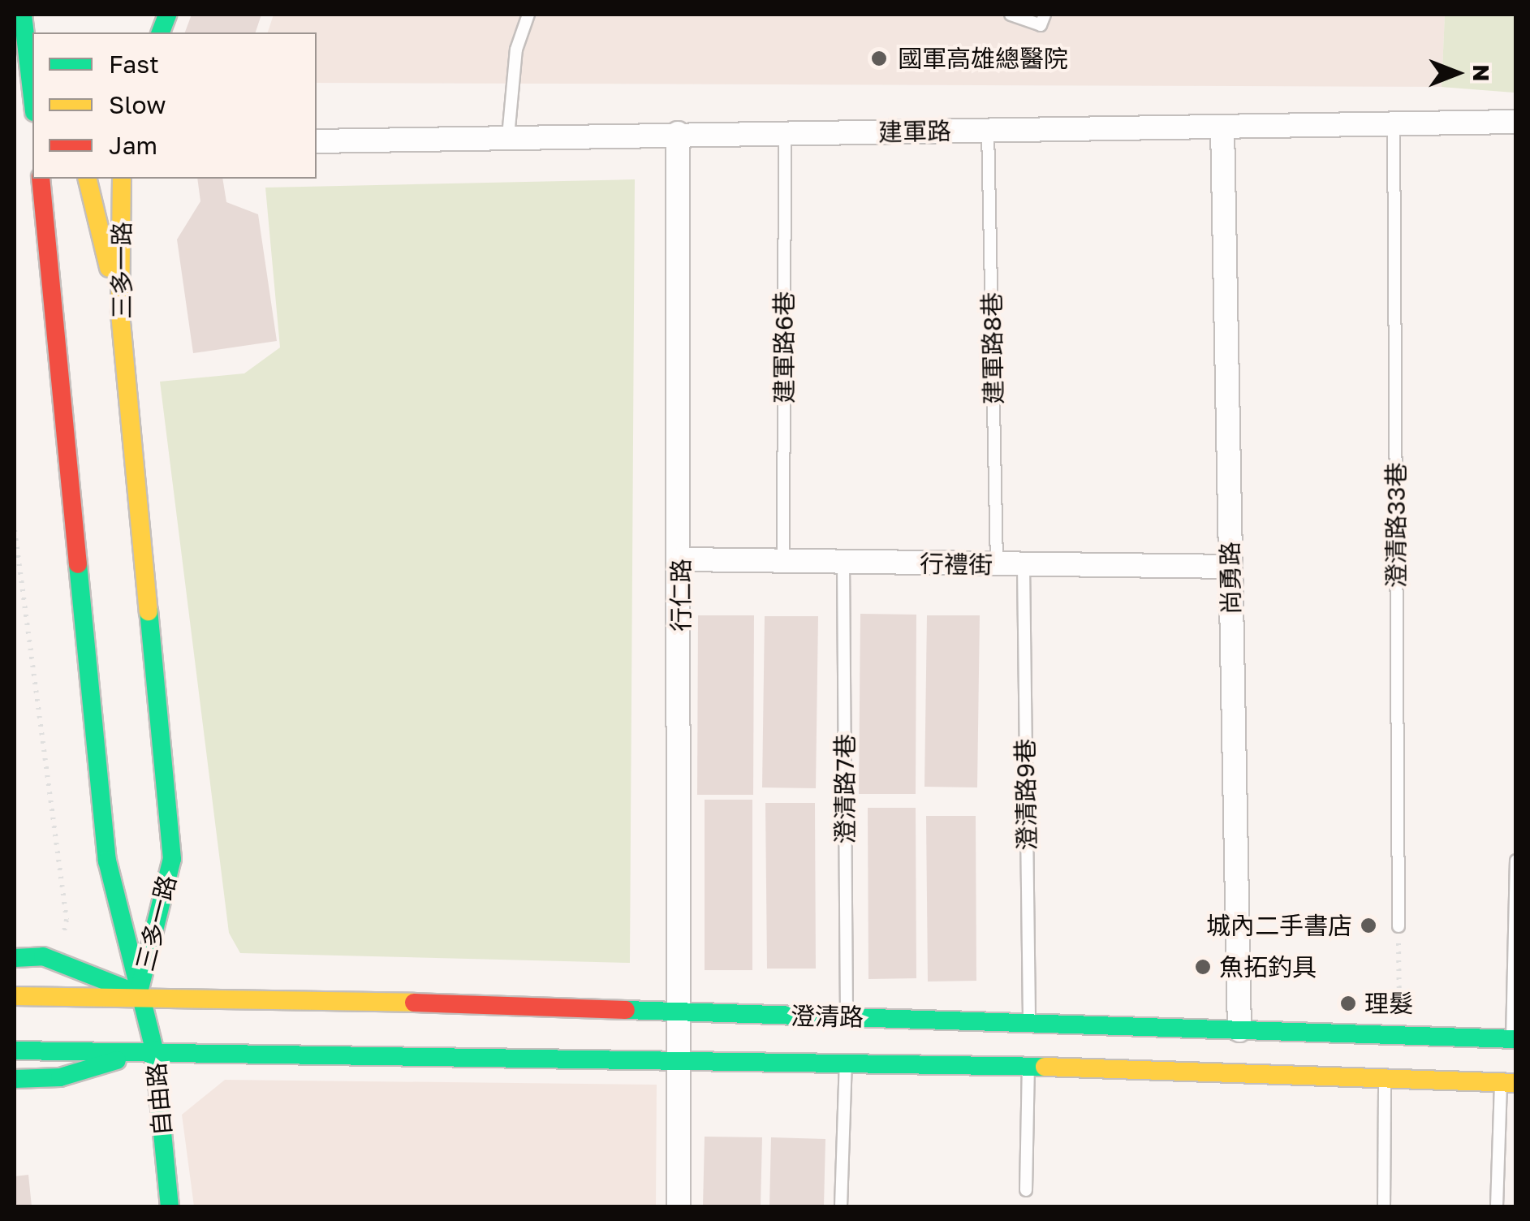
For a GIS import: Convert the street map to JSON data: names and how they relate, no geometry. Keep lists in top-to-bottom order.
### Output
{
  "streets": {
    "street": [
      "建軍路",
      "三多一路",
      "行禮街",
      "尚勇路",
      "行仁路",
      "澄清路",
      "自由路"
    ],
    "lane": [
      "建軍路6巷",
      "建軍路8巷",
      "澄清路33巷",
      "澄清路7巷",
      "澄清路9巷"
    ]
  },
  "crossings": [
    ["建軍路", "建軍路6巷"],
    ["建軍路", "建軍路8巷"],
    ["建軍路", "澄清路33巷"],
    ["建軍路", "尚勇路"],
    ["建軍路", "行仁路"],
    ["三多一路", "澄清路"],
    ["三多一路", "自由路"],
    ["建軍路6巷", "行禮街"],
    ["建軍路8巷", "行禮街"],
    ["行禮街", "尚勇路"],
    ["行禮街", "行仁路"],
    ["行禮街", "澄清路7巷"],
    ["行禮街", "澄清路9巷"],
    ["尚勇路", "澄清路"],
    ["行仁路", "澄清路"],
    ["澄清路7巷", "澄清路"],
    ["澄清路9巷", "澄清路"],
    ["澄清路", "自由路"]
  ],
  "places": [
    "國軍高雄總醫院",
    "城內二手書店",
    "魚拓釣具",
    "理髮"
  ],
  "legend": ["Fast", "Slow", "Jam"],
  "north": "right"
}
